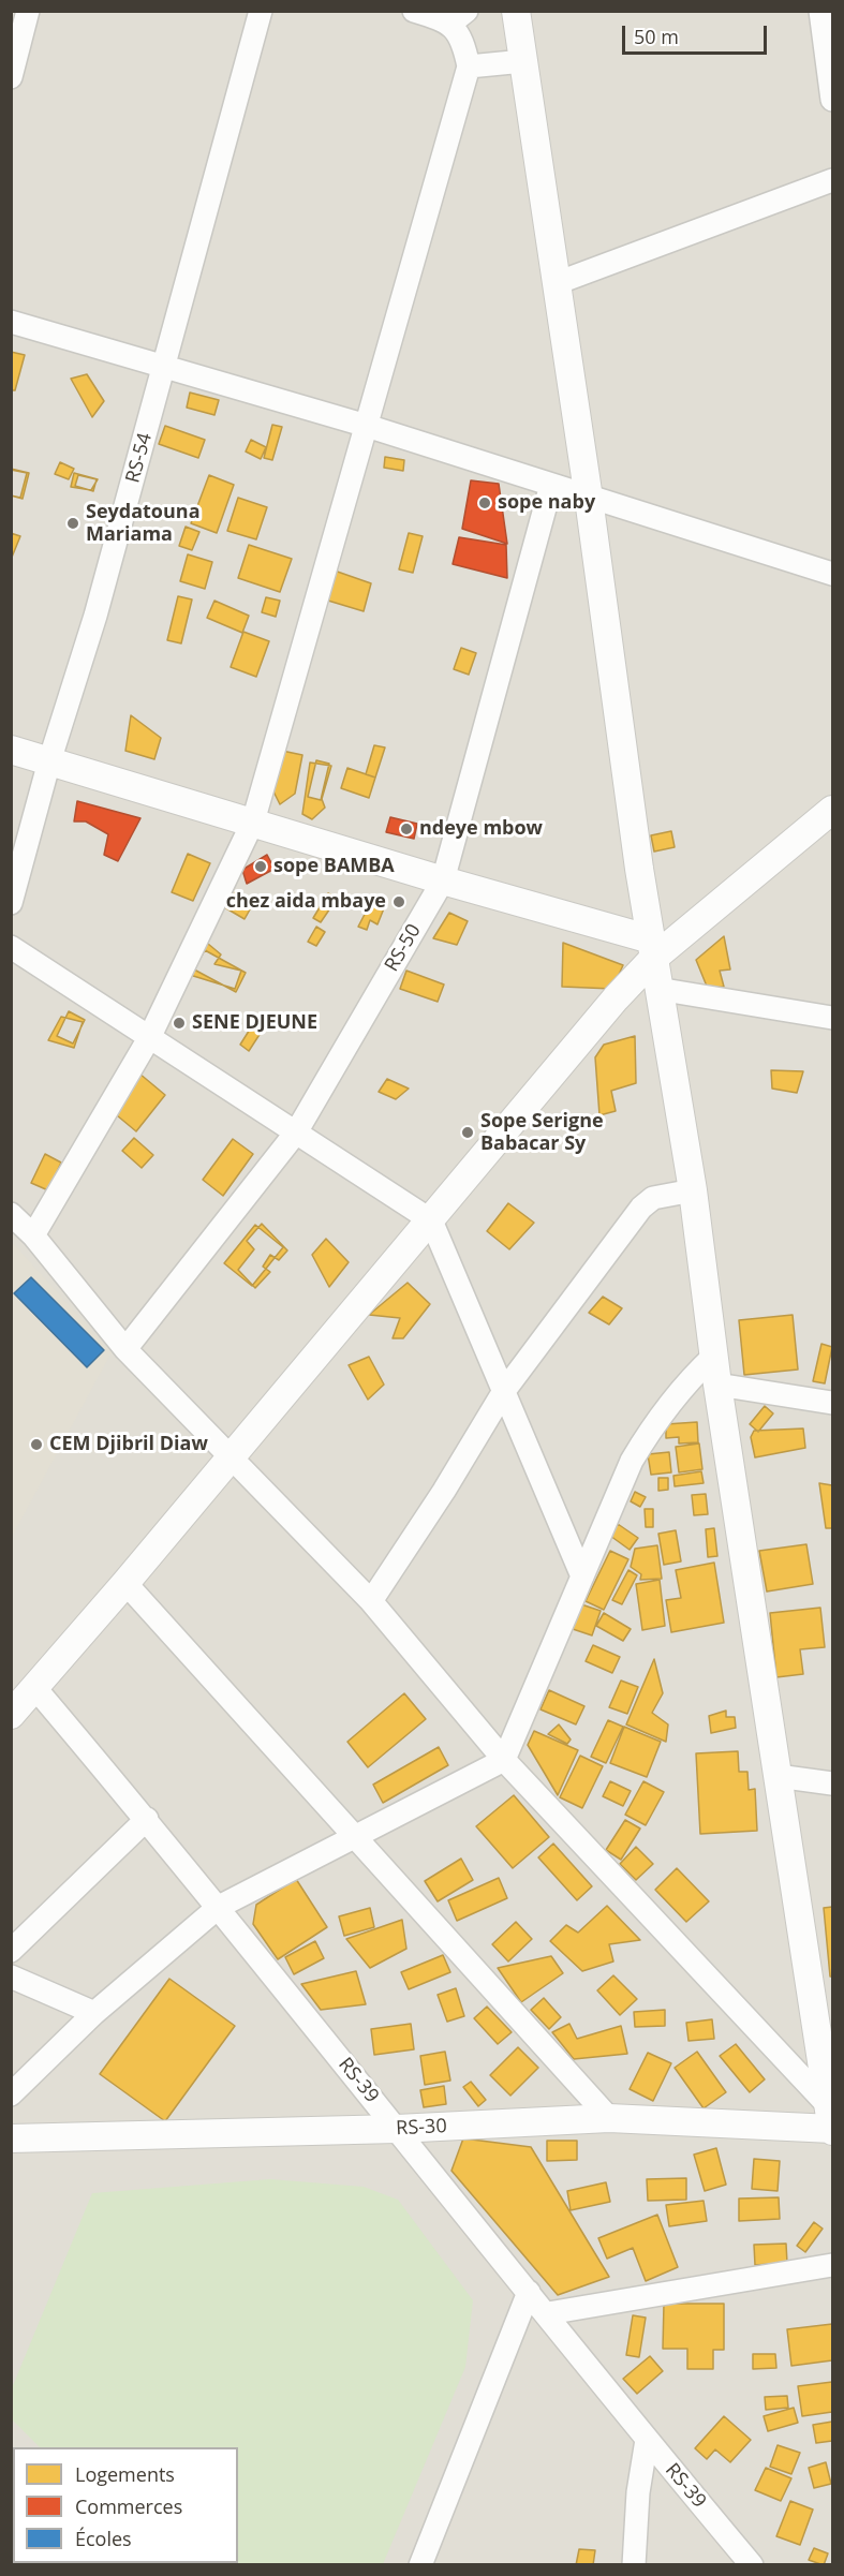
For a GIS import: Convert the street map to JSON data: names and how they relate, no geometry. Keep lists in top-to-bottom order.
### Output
{
  "streets": {
    "street": [
      "RS-54",
      "RS-50",
      "RS-39",
      "RS-30"
    ]
  },
  "crossings": [
    ["RS-39", "RS-30"]
  ],
  "places": [
    "sope naby",
    "Seydatouna Mariama",
    "ndeye mbow",
    "sope BAMBA",
    "chez aida mbaye",
    "SENE DJEUNE",
    "Sope Serigne Babacar Sy",
    "CEM Djibril Diaw"
  ],
  "legend": ["Logements", "Commerces", "Écoles"],
  "scale_bar": "50 m"
}
